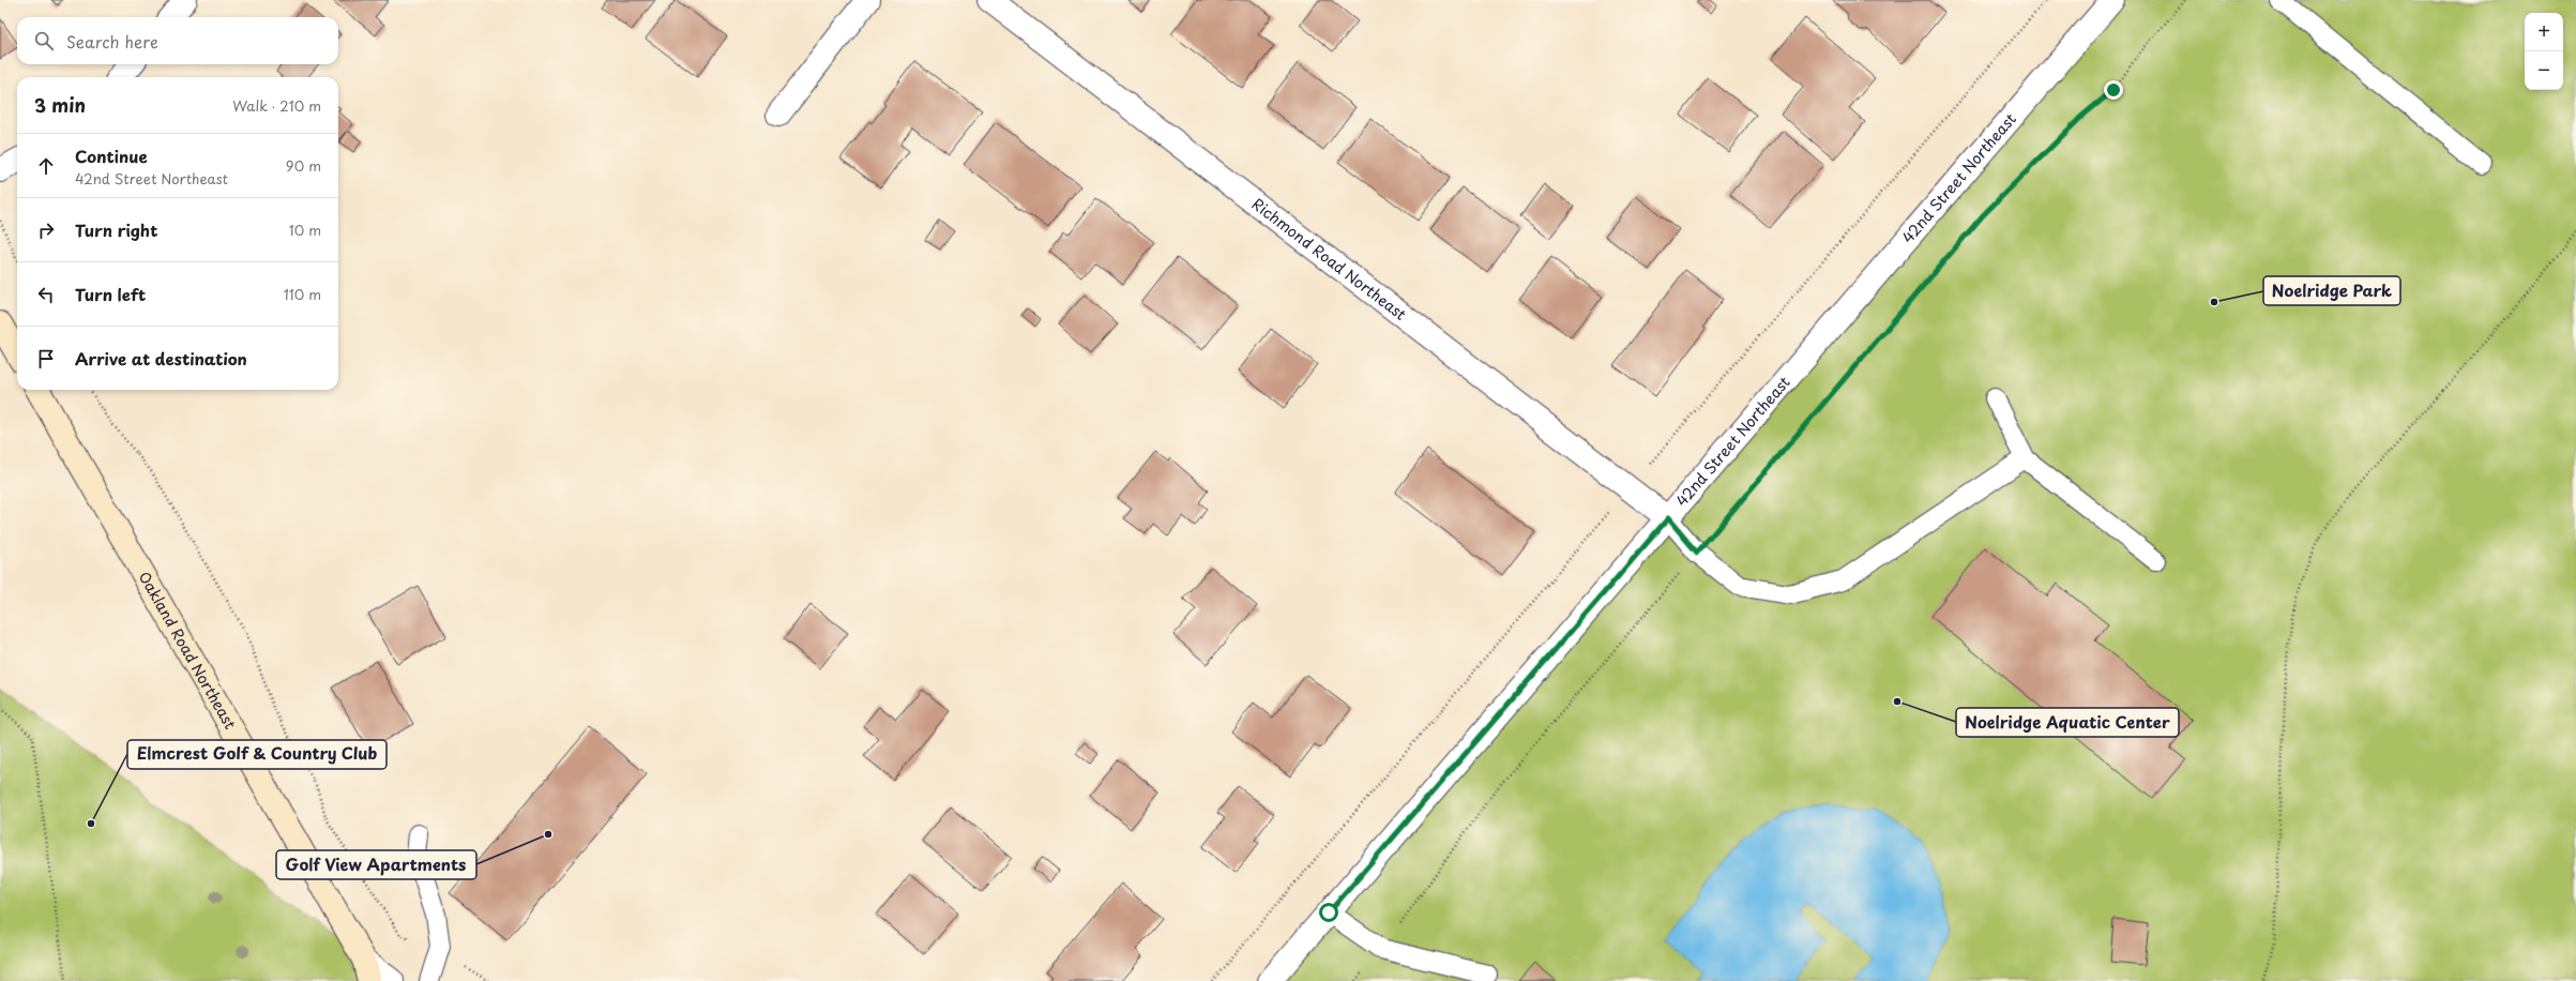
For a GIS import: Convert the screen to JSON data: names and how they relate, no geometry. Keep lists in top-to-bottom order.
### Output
{
  "streets": {
    "main road": ["Oakland Road Northeast"],
    "street": ["42nd Street Northeast", "Richmond Road Northeast"]
  },
  "crossings": [
    ["42nd Street Northeast", "Richmond Road Northeast"]
  ],
  "places": [
    "Noelridge Park",
    "Noelridge Aquatic Center",
    "Elmcrest Golf & Country Club",
    "Golf View Apartments"
  ],
  "page": {
    "map_buttons": ["+", "−"],
    "search": "Search here",
    "heading": ["3 min", "Walk · 210 m"],
    "list": [
      ["Continue", "42nd Street Northeast", "90 m"],
      ["Turn right", "10 m"],
      ["Turn left", "110 m"],
      "Arrive at destination"
    ]
  }
}
